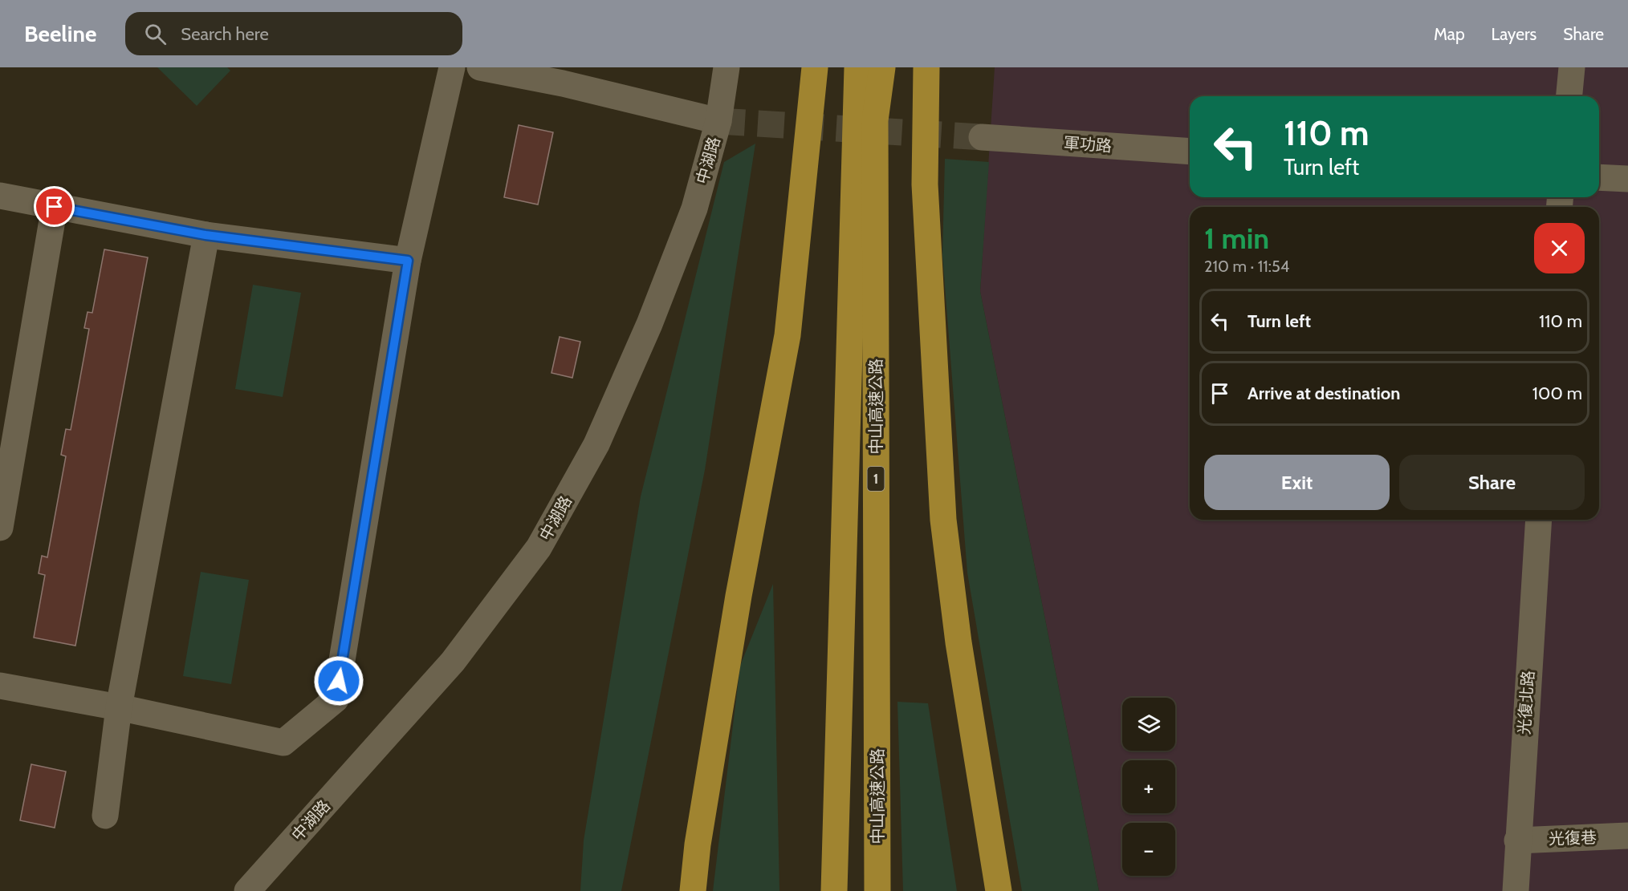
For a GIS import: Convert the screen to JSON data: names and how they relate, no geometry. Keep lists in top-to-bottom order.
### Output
{
  "streets": {
    "highway": ["中山高速公路", "1"],
    "street": [
      "軍功路",
      "中湖路",
      "光復北路",
      "光復巷"
    ]
  },
  "crossings": [
    ["光復北路", "光復巷"]
  ],
  "page": {
    "header": "Beeline",
    "search": "Search here",
    "nav": ["Map", "Layers", "Share"],
    "turn": ["110 m", "Turn left"],
    "heading": ["1 min", "210 m · 11:54"],
    "list": [
      {
        "name": "Turn left",
        "value": "110 m"
      },
      {
        "name": "Arrive at destination",
        "value": "100 m"
      }
    ],
    "buttons": ["Exit", "Share"],
    "map_buttons": ["+", "−"]
  }
}
